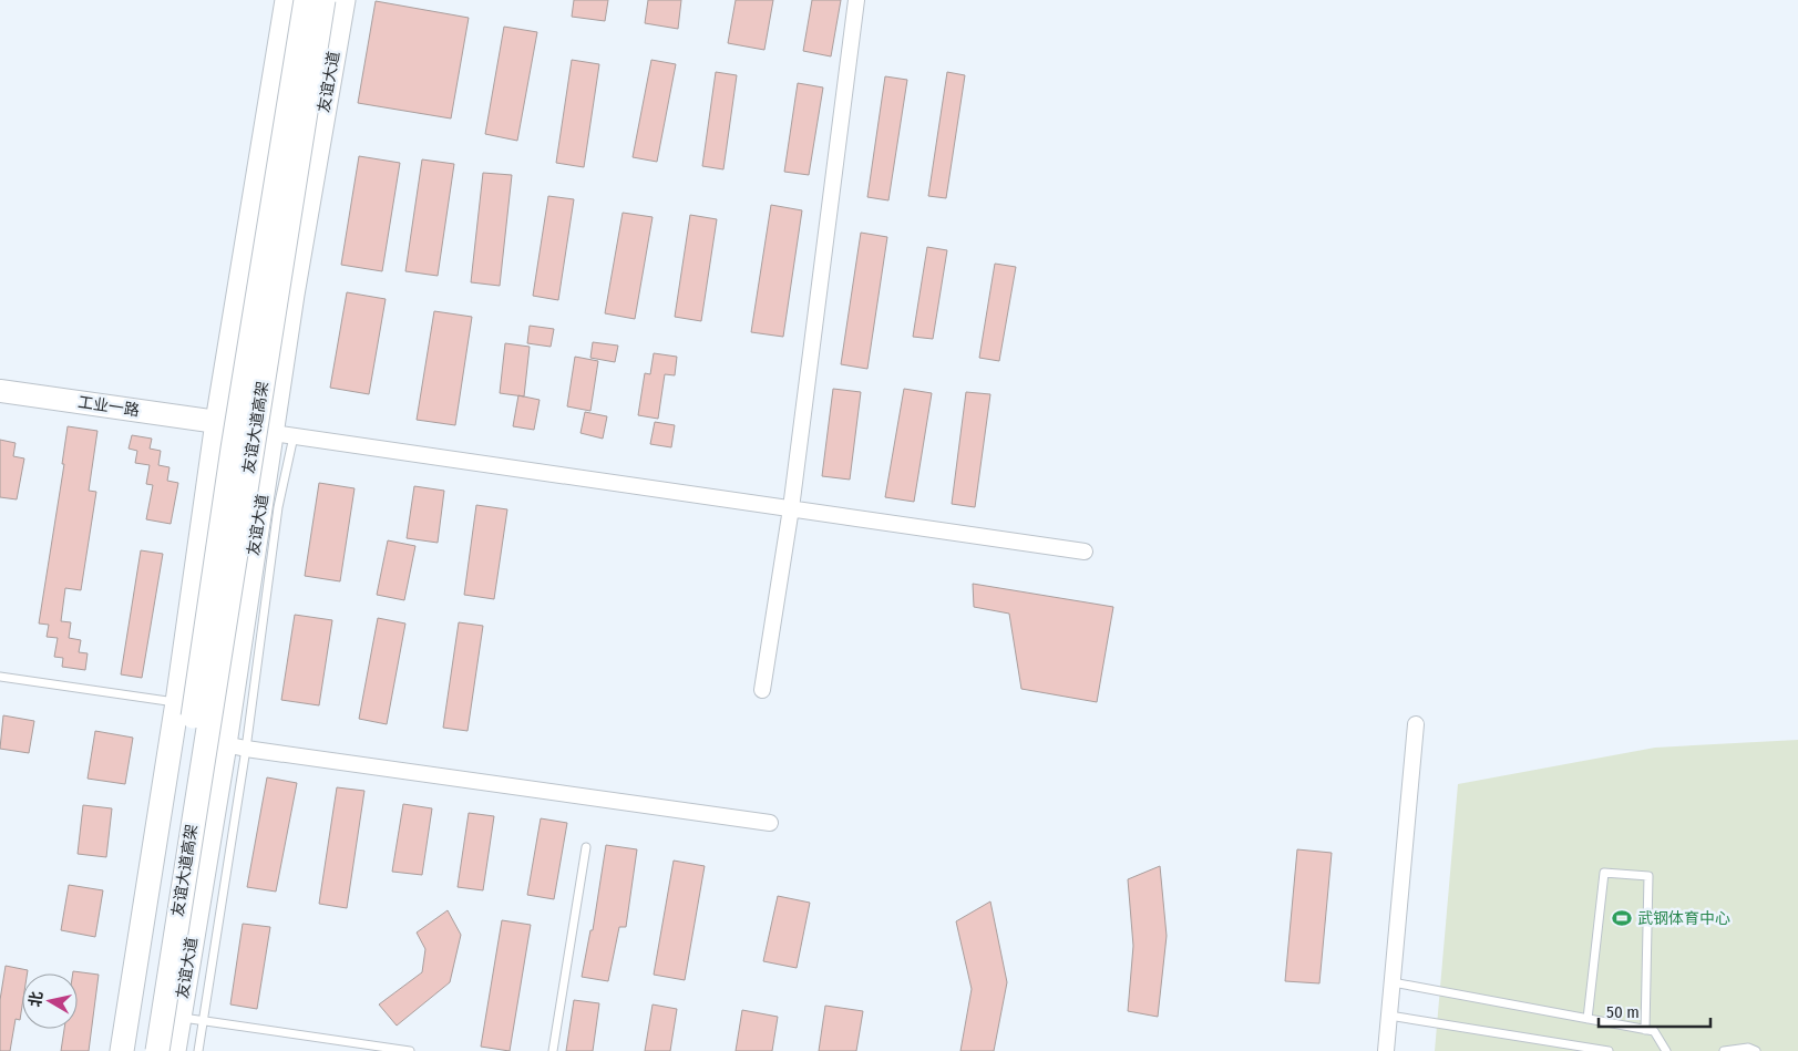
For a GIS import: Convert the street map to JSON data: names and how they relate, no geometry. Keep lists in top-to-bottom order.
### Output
{
  "streets": {
    "main road": ["友谊大道", "工业一路", "友谊大道高架"]
  },
  "places": {
    "sports": ["武钢体育中心"]
  },
  "scale_bar": "50 m",
  "north": "left"
}
